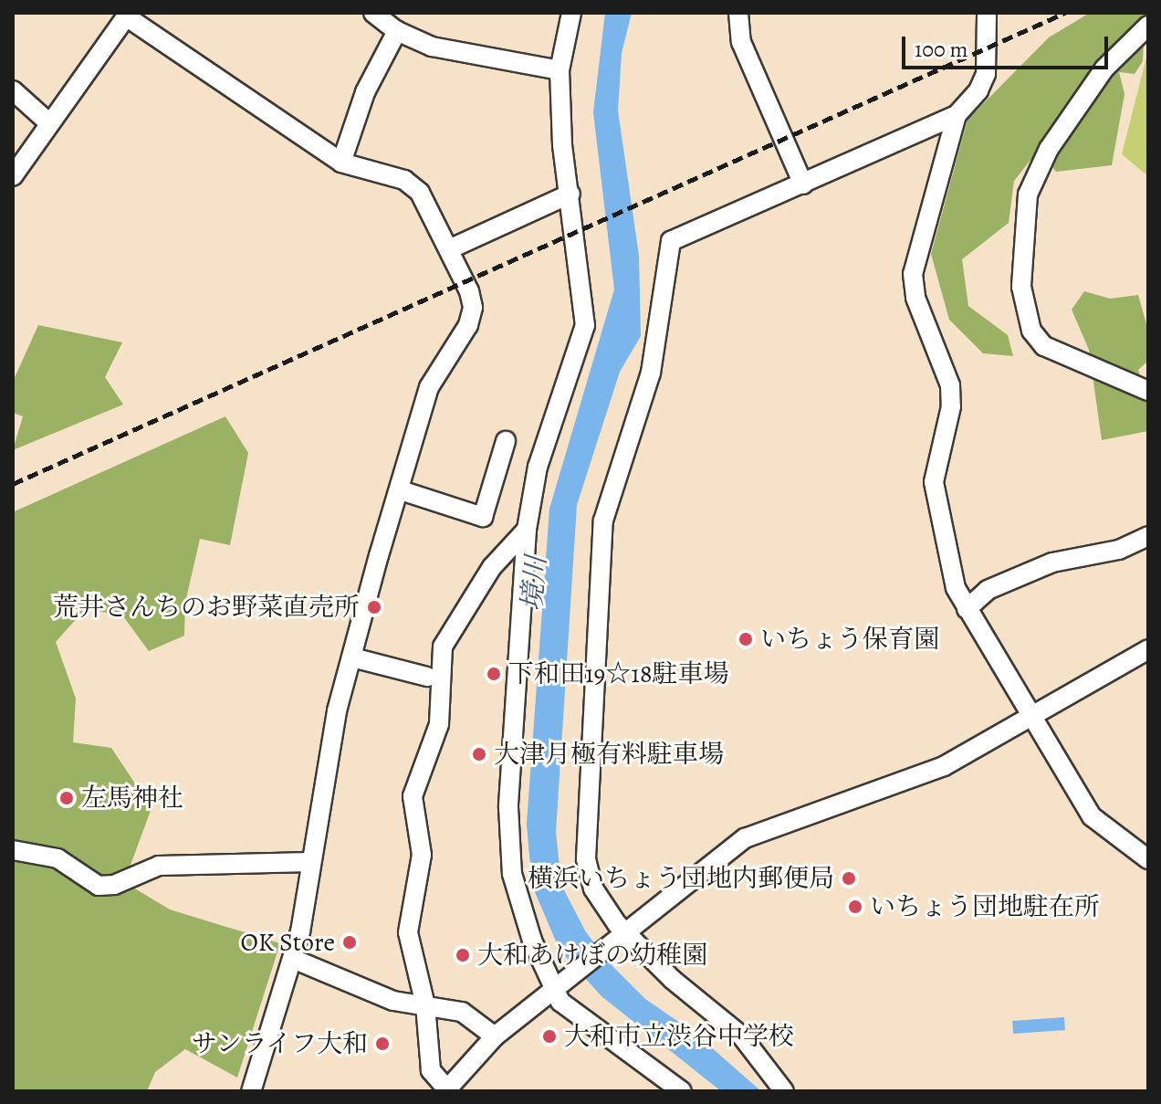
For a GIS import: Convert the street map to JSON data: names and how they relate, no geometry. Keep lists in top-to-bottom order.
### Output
{
  "water": ["境川"],
  "places": [
    "荒井さんちのお野菜直売所",
    "いちょう保育園",
    "下和田19☆18駐車場",
    "大津月極有料駐車場",
    "左馬神社",
    "横浜いちょう団地内郵便局",
    "いちょう団地駐在所",
    "OK Store",
    "大和あけぼの幼稚園",
    "大和市立渋谷中学校",
    "サンライフ大和"
  ],
  "scale_bar": "100 m"
}
